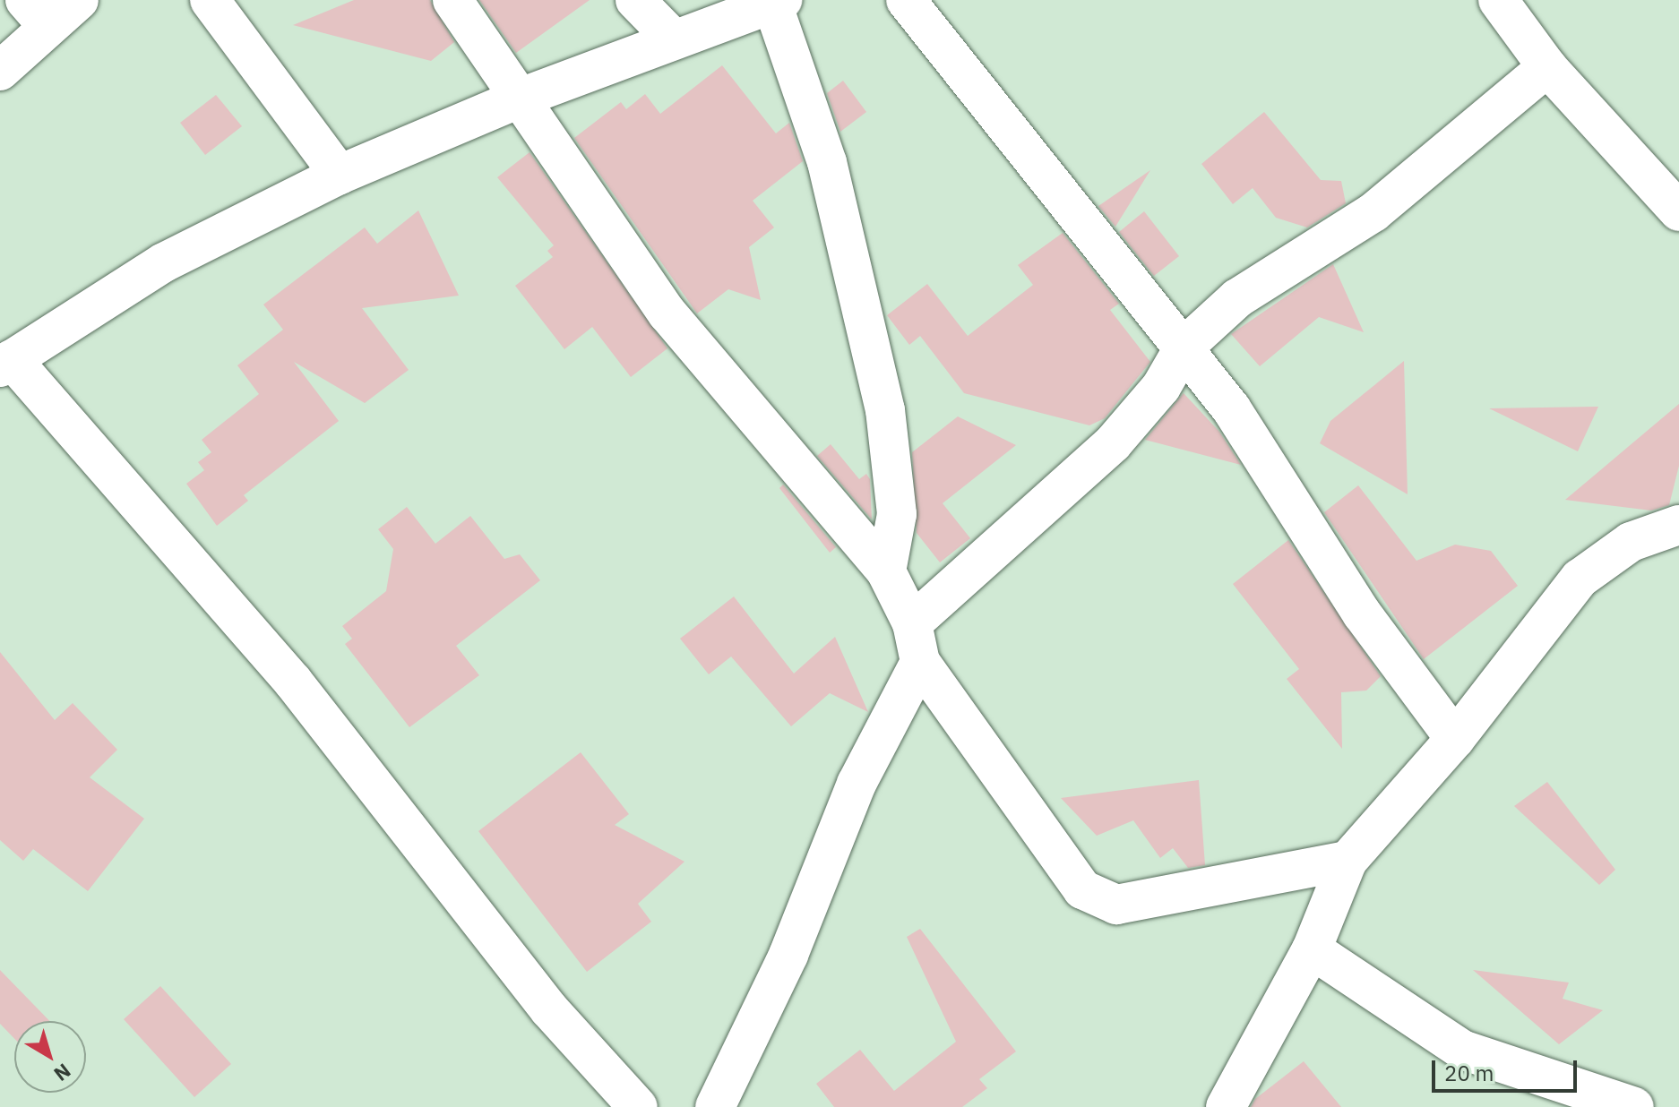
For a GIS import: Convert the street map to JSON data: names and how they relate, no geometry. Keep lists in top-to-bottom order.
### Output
{
  "scale_bar": "20 m",
  "north": "bottom right"
}
